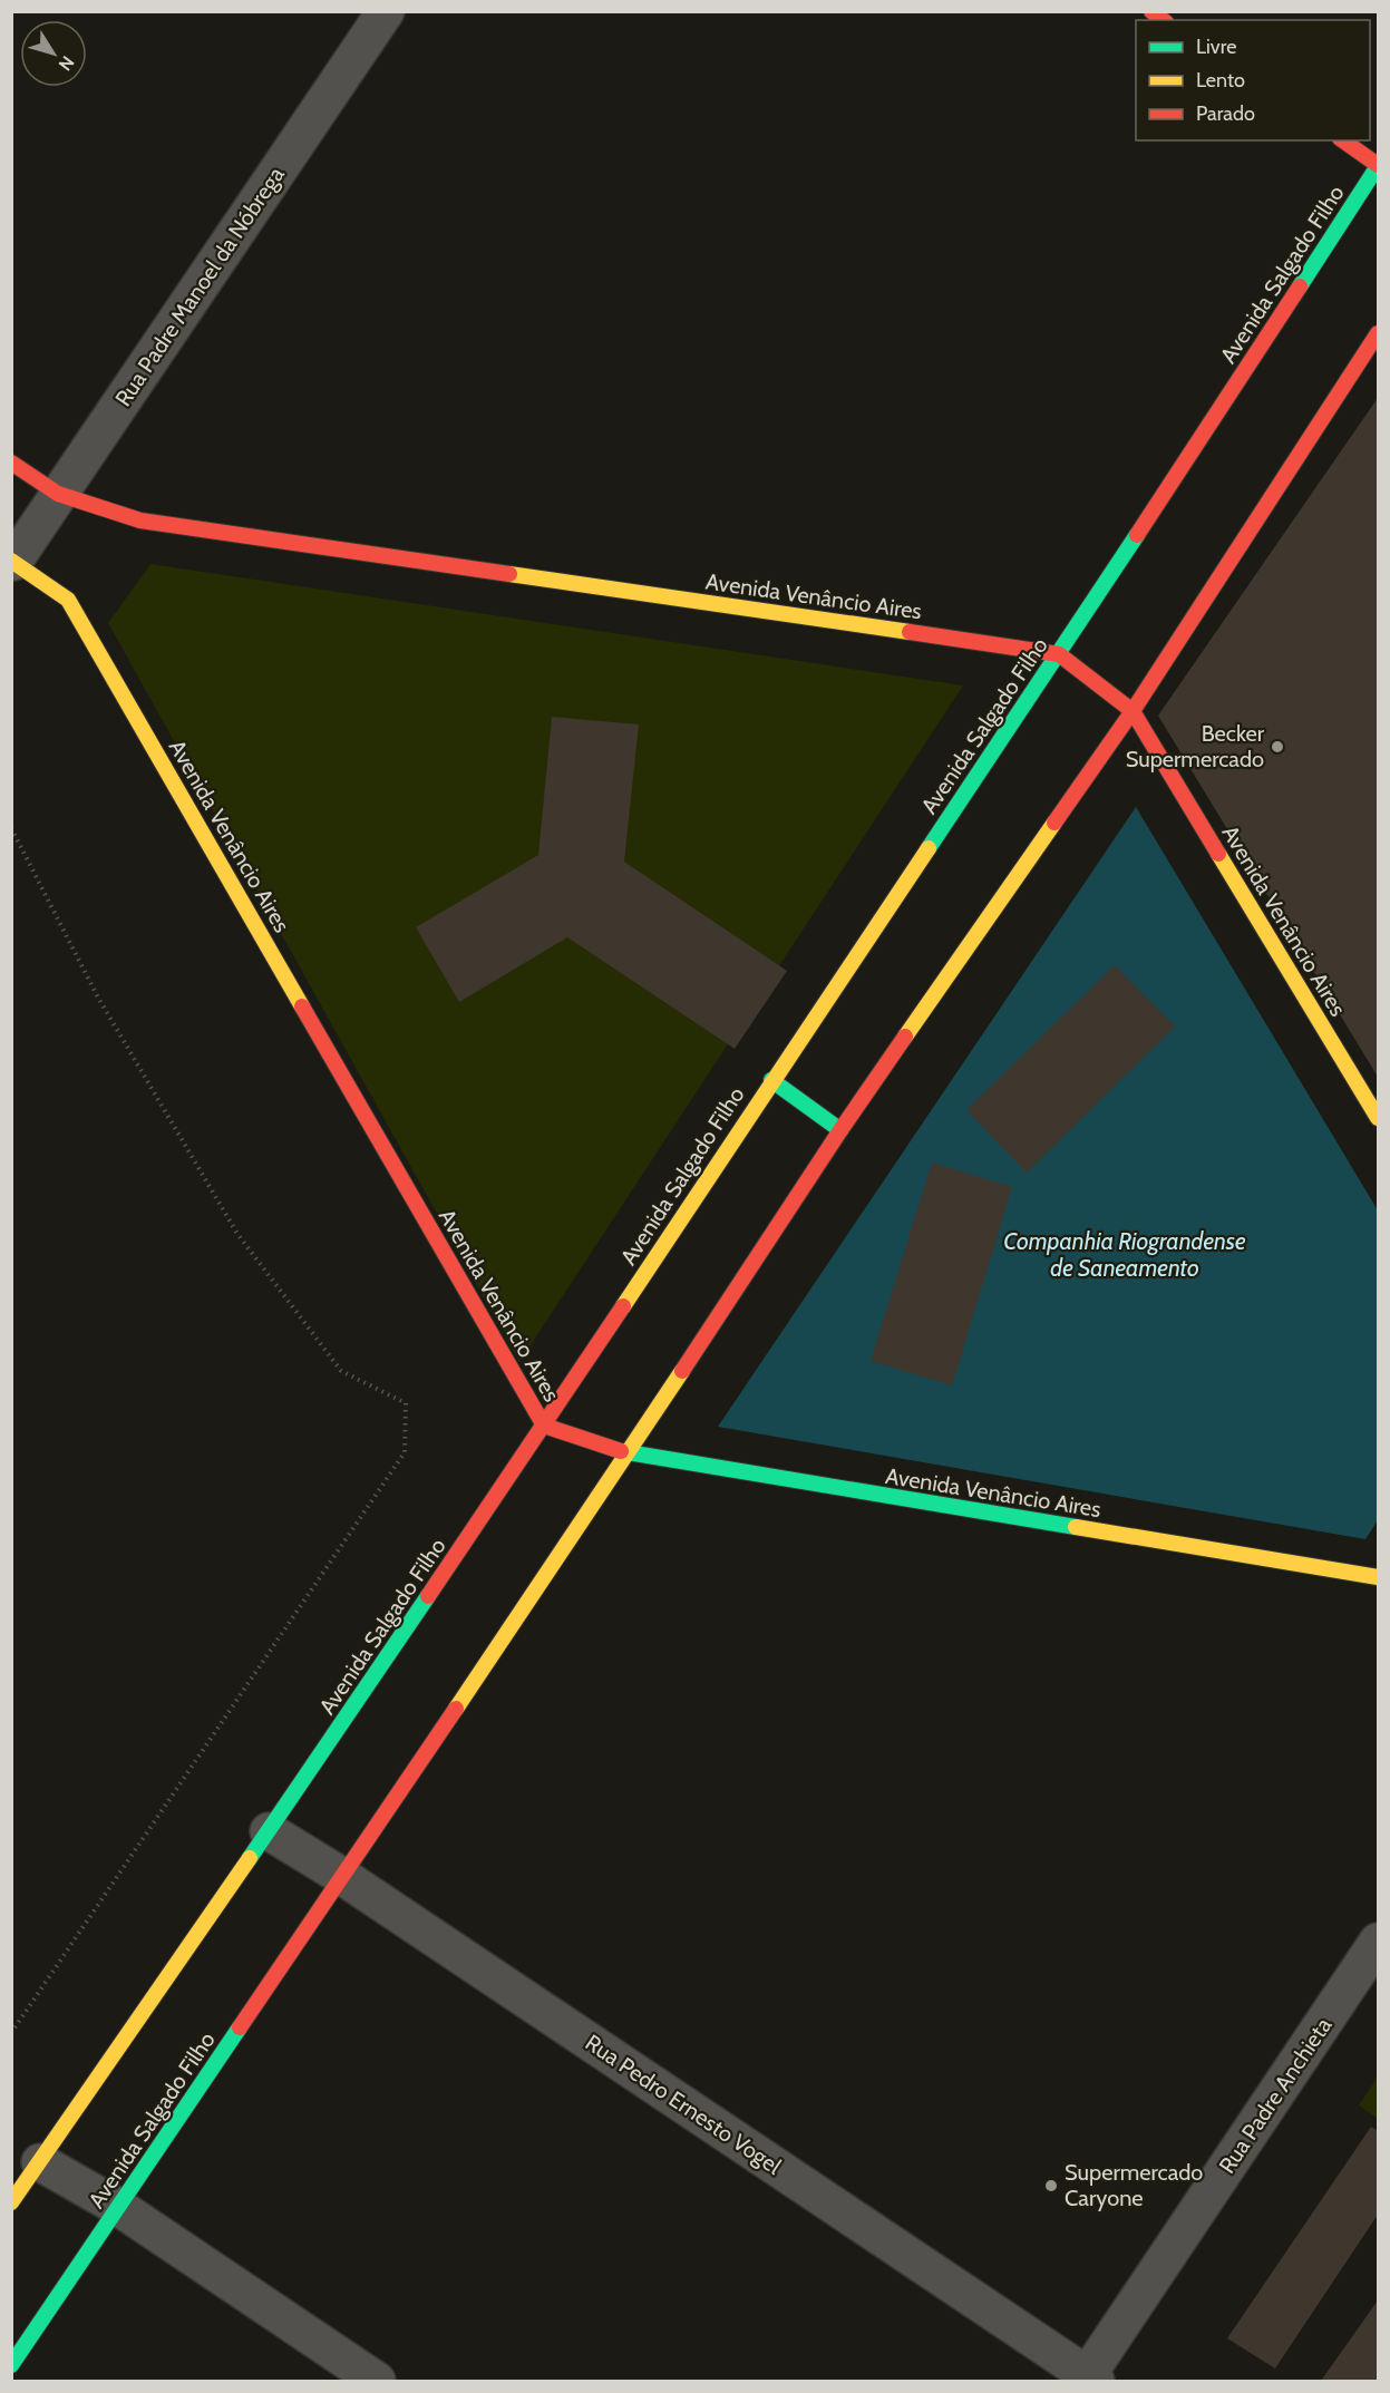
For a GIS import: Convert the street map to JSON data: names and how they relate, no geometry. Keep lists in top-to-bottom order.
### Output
{
  "streets": {
    "main road": ["Avenida Salgado Filho", "Avenida Venâncio Aires"],
    "street": ["Rua Padre Manoel da Nóbrega", "Rua Padre Anchieta", "Rua Pedro Ernesto Vogel"]
  },
  "crossings": [
    ["Avenida Salgado Filho", "Avenida Venâncio Aires"],
    ["Avenida Salgado Filho", "Rua Pedro Ernesto Vogel"],
    ["Rua Padre Manoel da Nóbrega", "Avenida Venâncio Aires"],
    ["Rua Padre Anchieta", "Rua Pedro Ernesto Vogel"]
  ],
  "water": ["Companhia Riograndense de Saneamento"],
  "places": ["Becker Supermercado", "Supermercado Caryone"],
  "legend": ["Livre", "Lento", "Parado"],
  "north": "bottom right"
}
